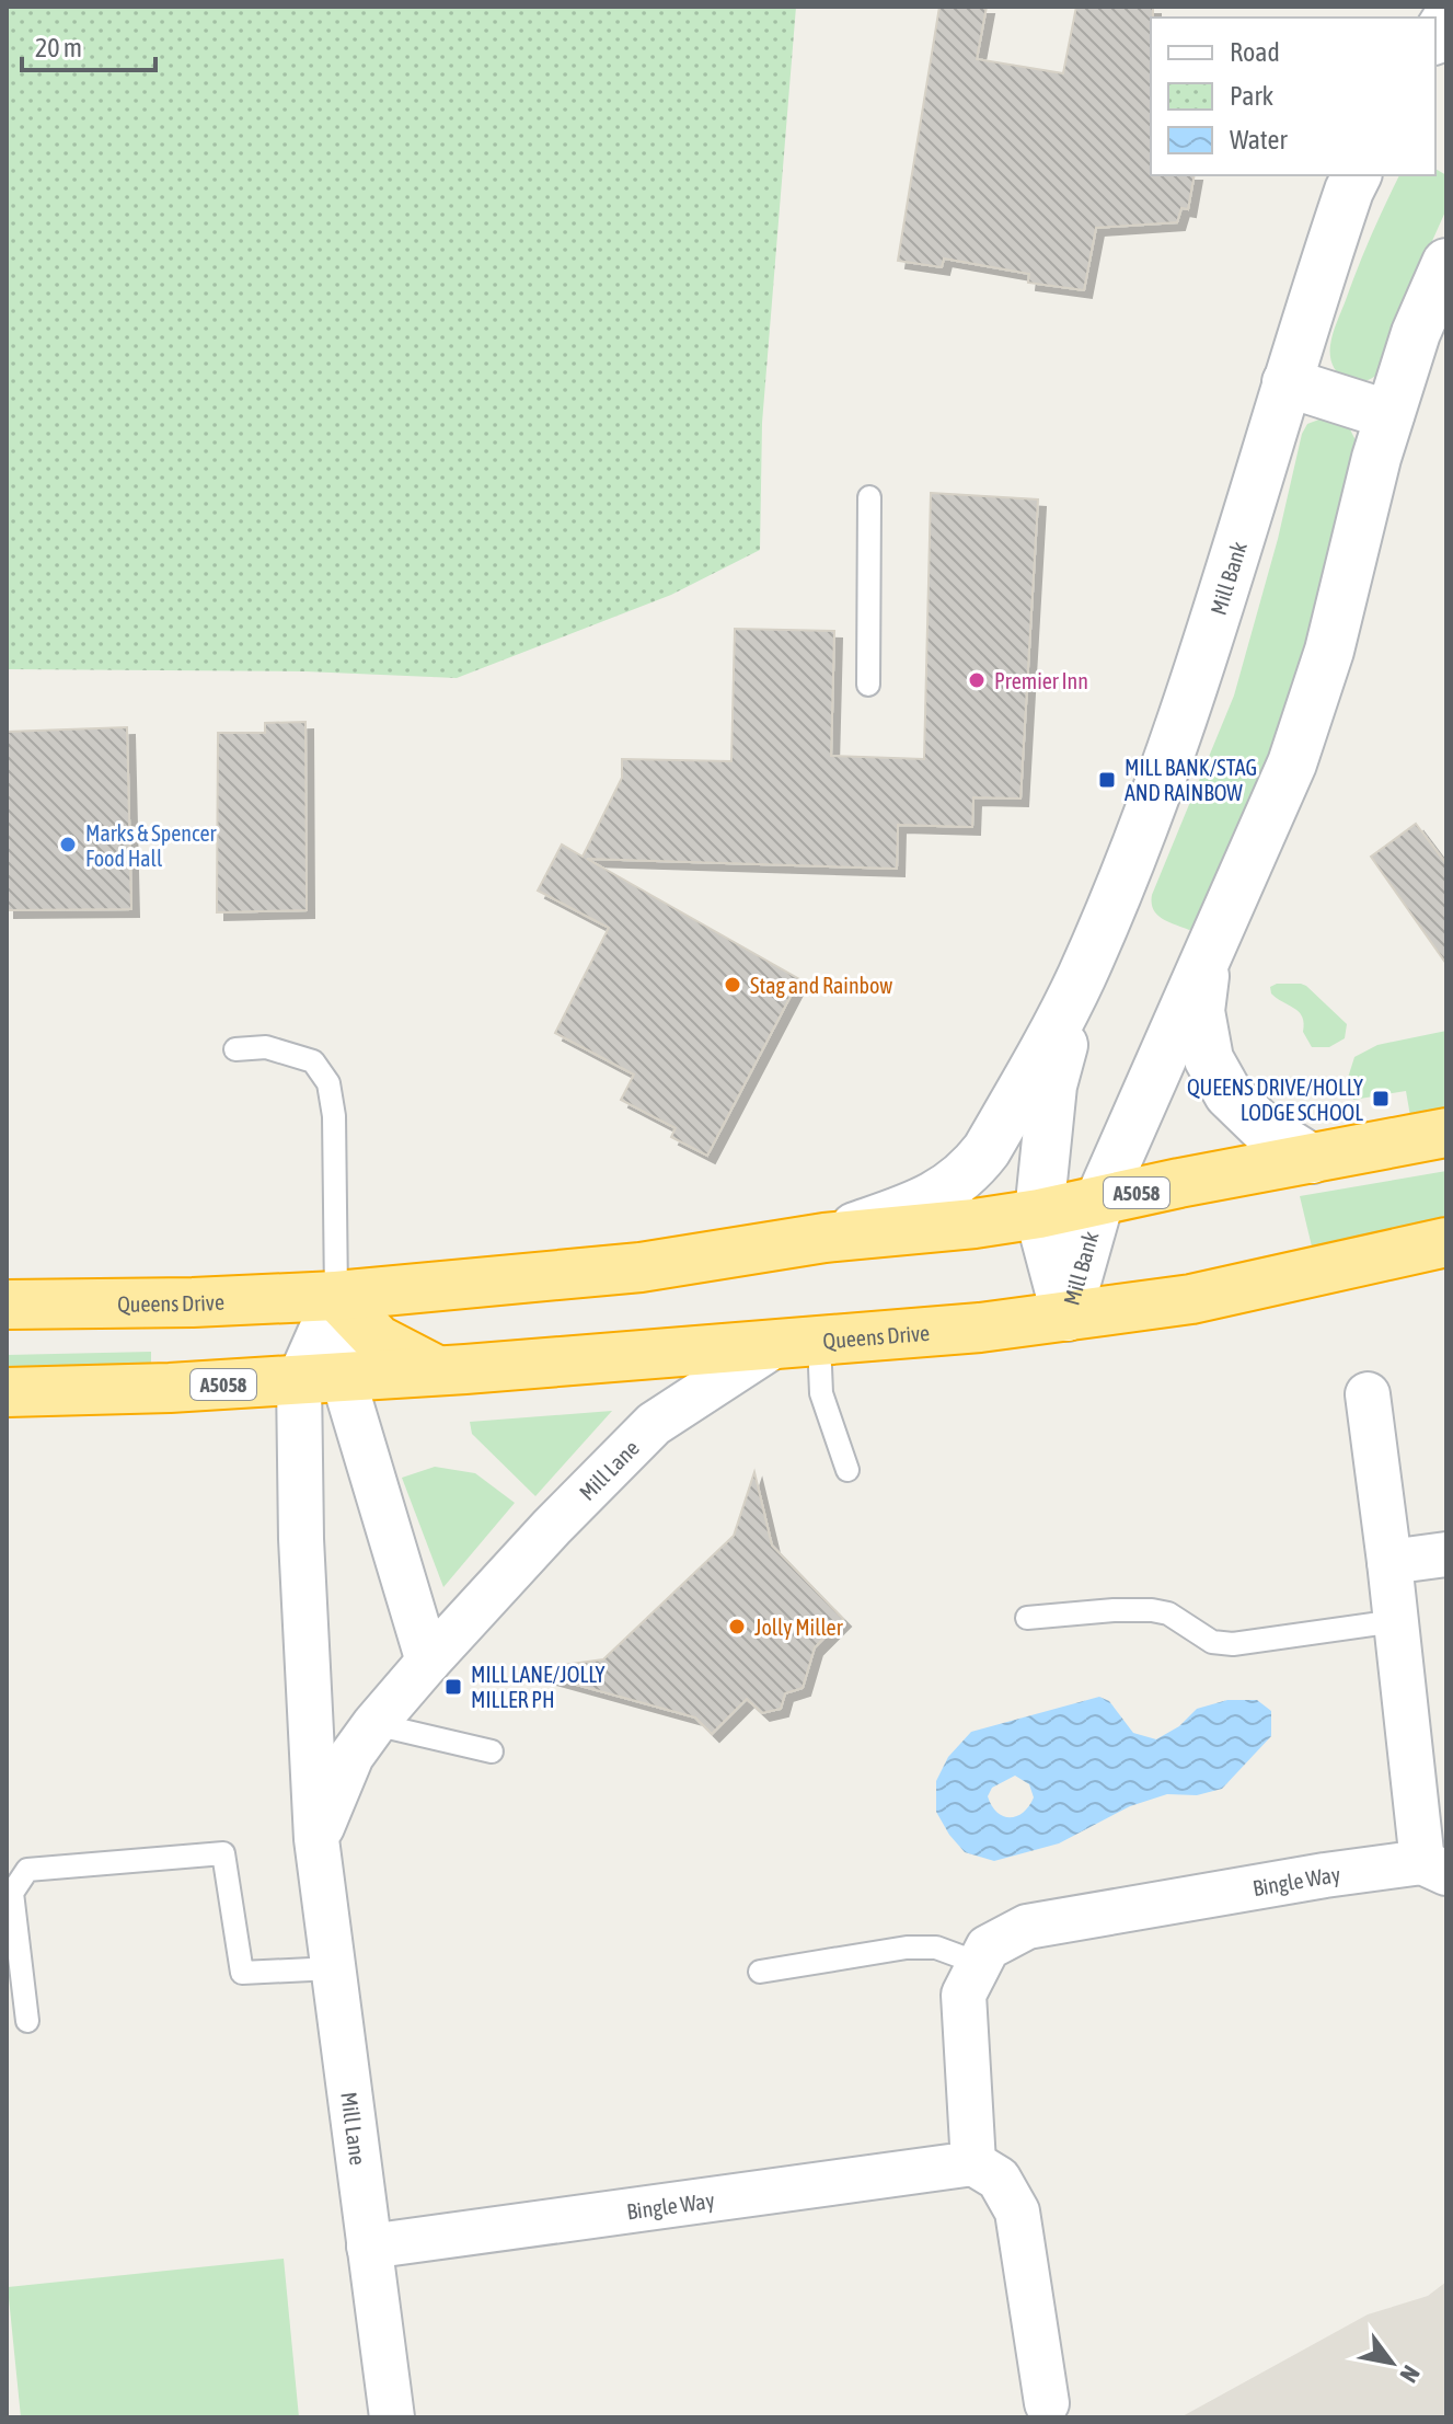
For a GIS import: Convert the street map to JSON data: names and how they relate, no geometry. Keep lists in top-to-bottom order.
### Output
{
  "streets": {
    "highway": ["A5058", "Queens Drive"],
    "street": ["Mill Bank", "Mill Lane", "Bingle Way"]
  },
  "crossings": [
    ["Mill Bank", "Queens Drive"],
    ["Queens Drive", "Mill Lane"],
    ["Mill Lane", "Bingle Way"]
  ],
  "places": {
    "other": [
      "Premier Inn",
      "Marks & Spencer Food Hall",
      "Stag and Rainbow",
      "Jolly Miller"
    ],
    "transit": ["MILL BANK/STAG AND RAINBOW", "QUEENS DRIVE/HOLLY LODGE SCHOOL", "MILL LANE/JOLLY MILLER PH"]
  },
  "legend": ["Road", "Park", "Water"],
  "scale_bar": "20 m",
  "north": "bottom right"
}
